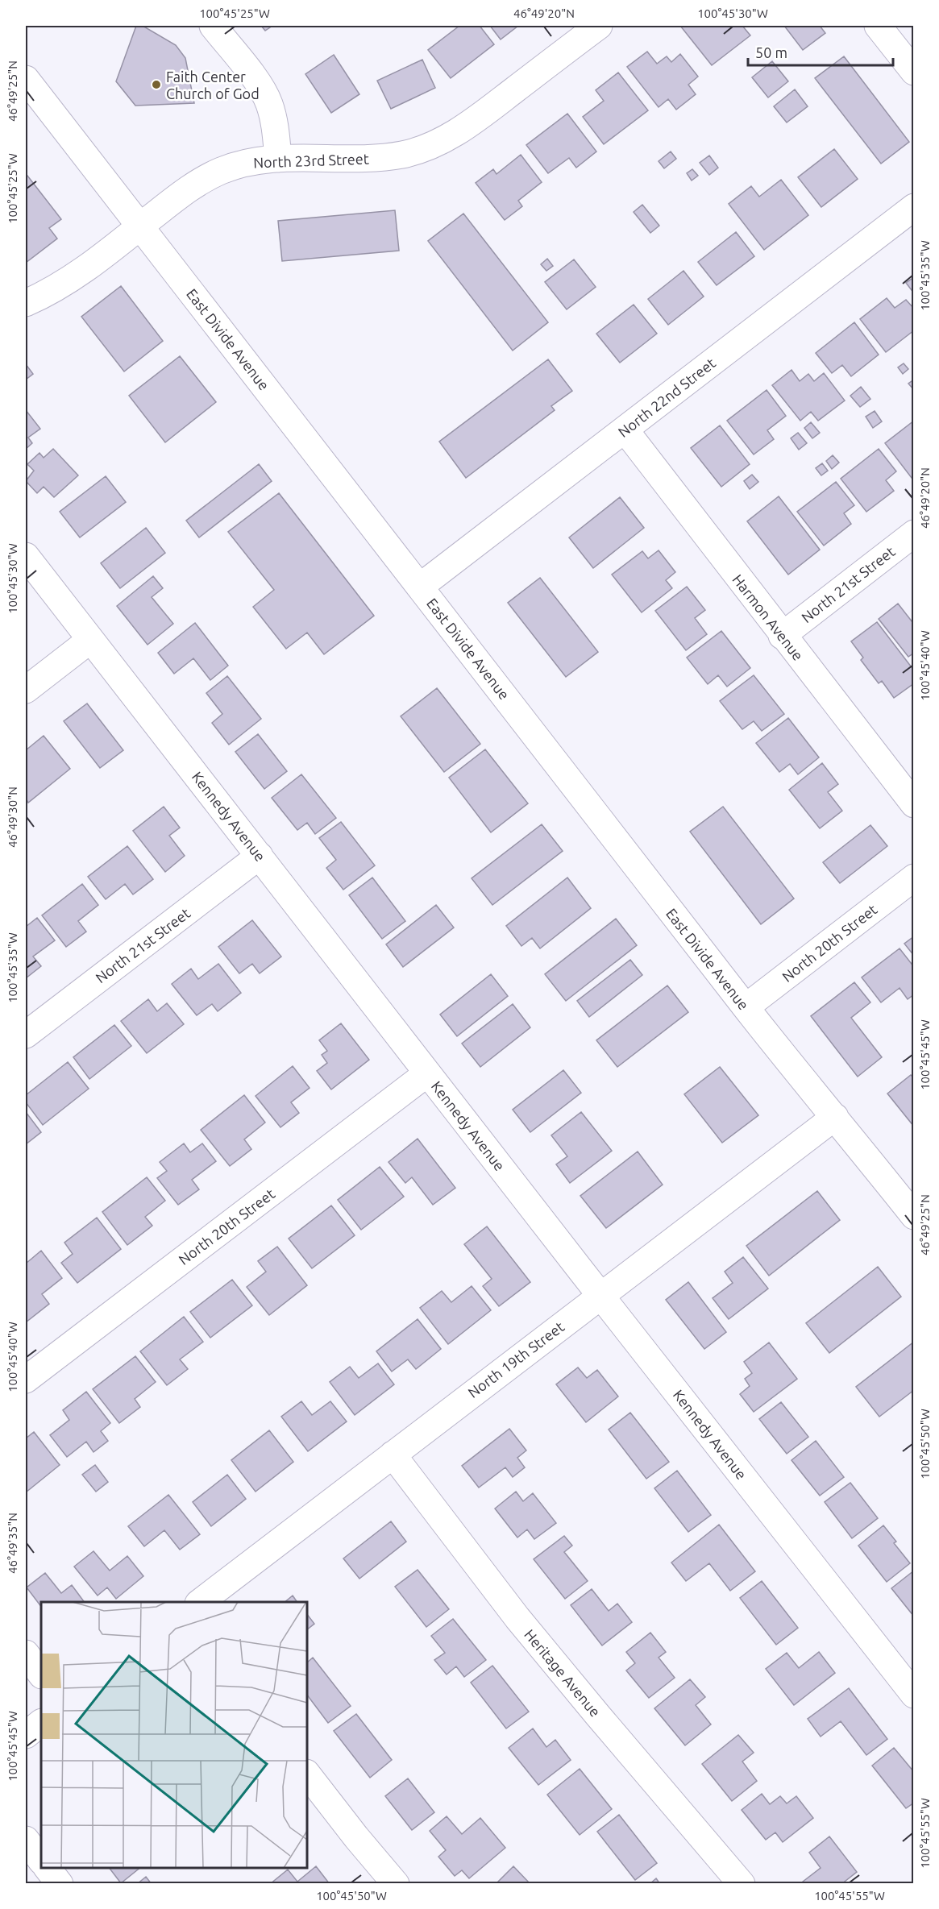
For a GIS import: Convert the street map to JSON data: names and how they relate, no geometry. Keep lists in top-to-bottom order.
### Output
{
  "streets": {
    "street": [
      "North 23rd Street",
      "East Divide Avenue",
      "North 22nd Street",
      "North 21st Street",
      "Harmon Avenue",
      "Kennedy Avenue",
      "North 20th Street",
      "North 19th Street",
      "Heritage Avenue"
    ]
  },
  "crossings": [
    ["North 23rd Street", "East Divide Avenue"],
    ["East Divide Avenue", "North 22nd Street"],
    ["East Divide Avenue", "North 20th Street"],
    ["East Divide Avenue", "North 19th Street"],
    ["North 22nd Street", "Harmon Avenue"],
    ["North 21st Street", "Harmon Avenue"],
    ["North 21st Street", "Kennedy Avenue"],
    ["Kennedy Avenue", "North 20th Street"],
    ["Kennedy Avenue", "North 19th Street"],
    ["North 19th Street", "Heritage Avenue"]
  ],
  "places": ["Faith Center Church of God"],
  "scale_bar": "50 m",
  "coordinates": [
    "100°45'25\"W",
    "46°49'20\"N",
    "100°45'30\"W",
    "46°49'25\"N",
    "100°45'35\"W",
    "100°45'40\"W",
    "46°49'30\"N",
    "100°45'45\"W",
    "100°45'50\"W",
    "46°49'35\"N",
    "100°45'55\"W"
  ]
}
